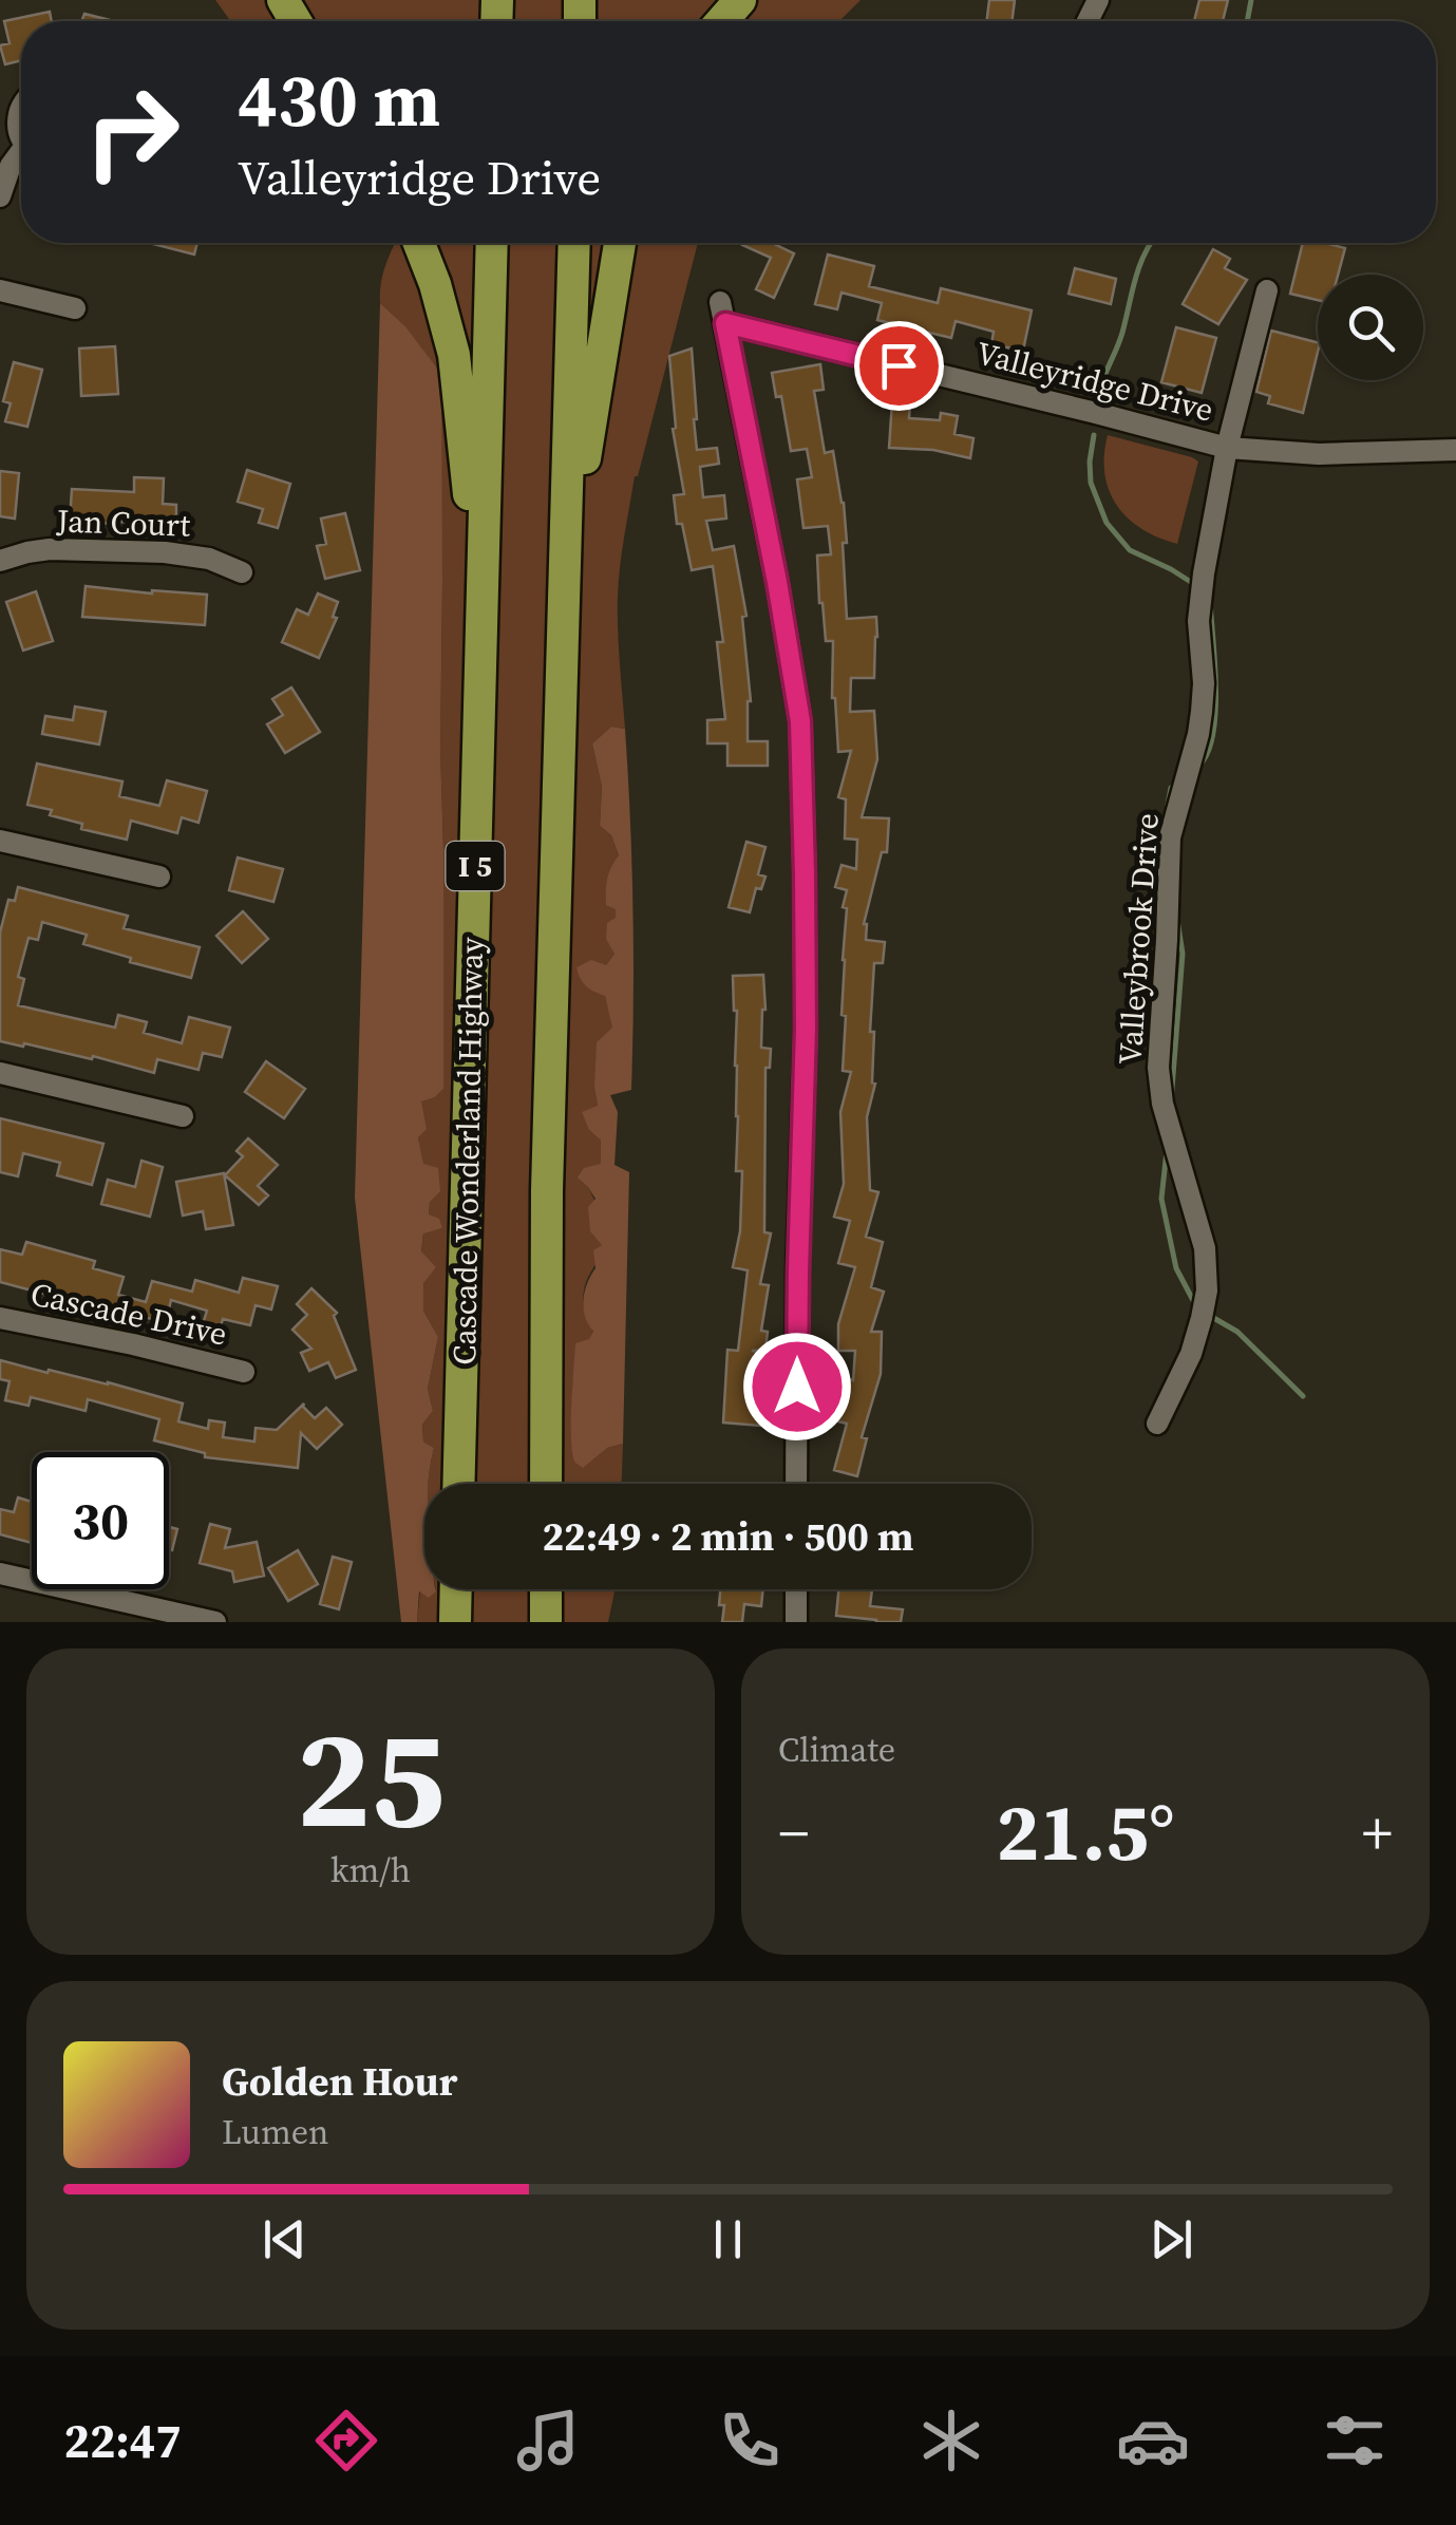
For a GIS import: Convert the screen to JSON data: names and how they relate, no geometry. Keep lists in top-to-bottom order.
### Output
{
  "streets": {
    "highway": ["I 5", "Cascade Wonderland Highway"],
    "street": [
      "Valleyridge Drive",
      "Jan Court",
      "Valleybrook Drive",
      "Cascade Drive"
    ]
  },
  "crossings": [
    ["Valleyridge Drive", "Valleybrook Drive"]
  ],
  "page": {
    "turn": ["430 m", "Valleyridge Drive"],
    "limit": "30",
    "trip": "22:49 · 2 min · 500 m",
    "tile": [
      ["25", "km/h"],
      "Climate"
    ],
    "heat": ["−", "21.5°", "+"],
    "song": ["Golden Hour", "Lumen"],
    "tabs": "22:47"
  }
}
